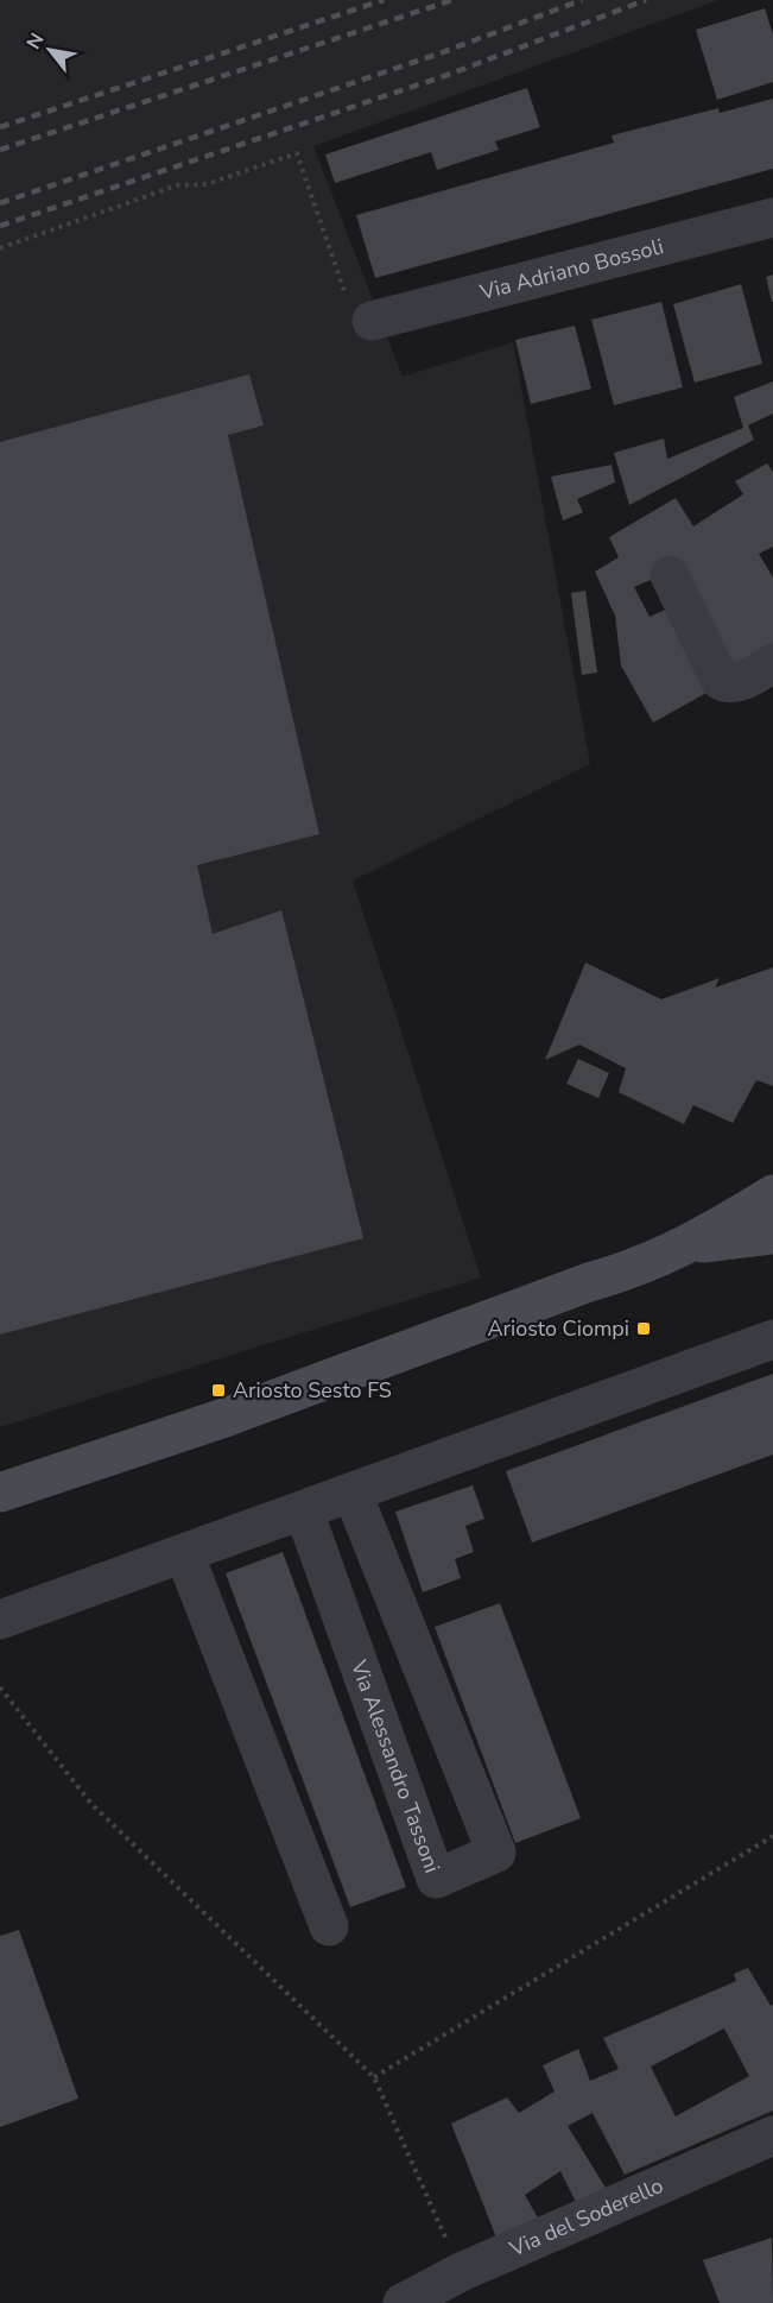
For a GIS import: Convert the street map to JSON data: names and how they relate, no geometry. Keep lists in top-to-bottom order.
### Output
{
  "streets": {
    "street": ["Via Adriano Bossoli", "Via Alessandro Tassoni", "Via del Soderello"]
  },
  "places": {
    "transit": ["Ariosto Ciompi", "Ariosto Sesto FS"]
  },
  "north": "top left"
}
